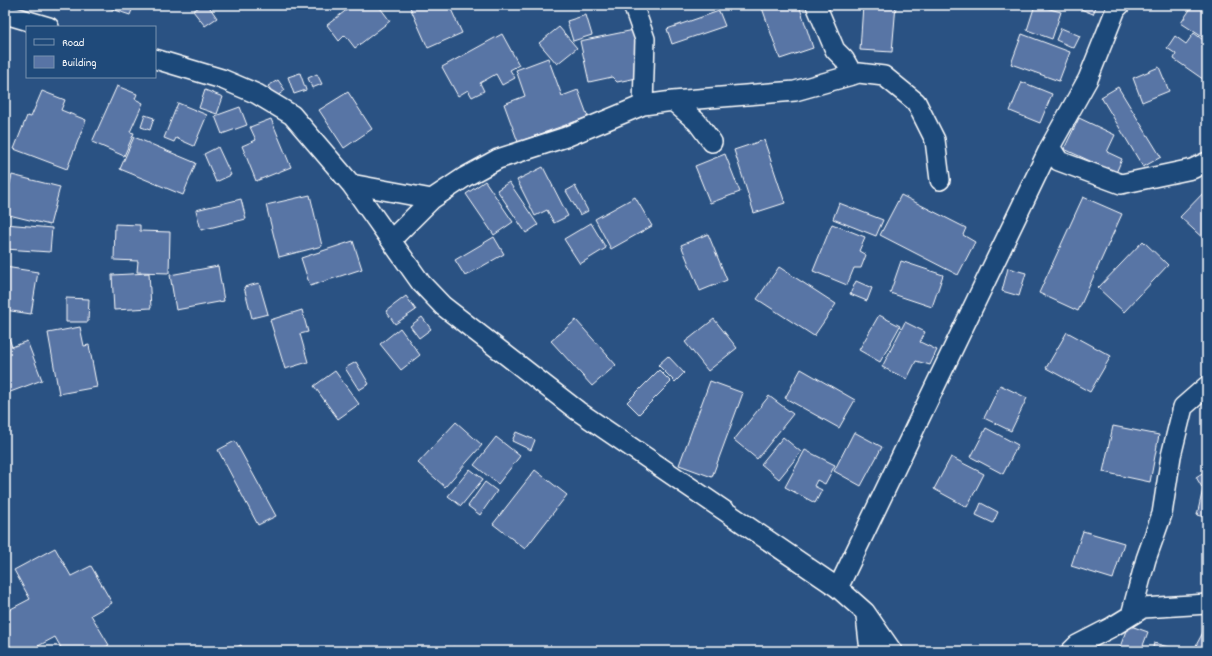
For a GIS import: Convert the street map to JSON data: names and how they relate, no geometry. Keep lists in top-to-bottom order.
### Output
{
  "legend": ["Road", "Building"]
}
